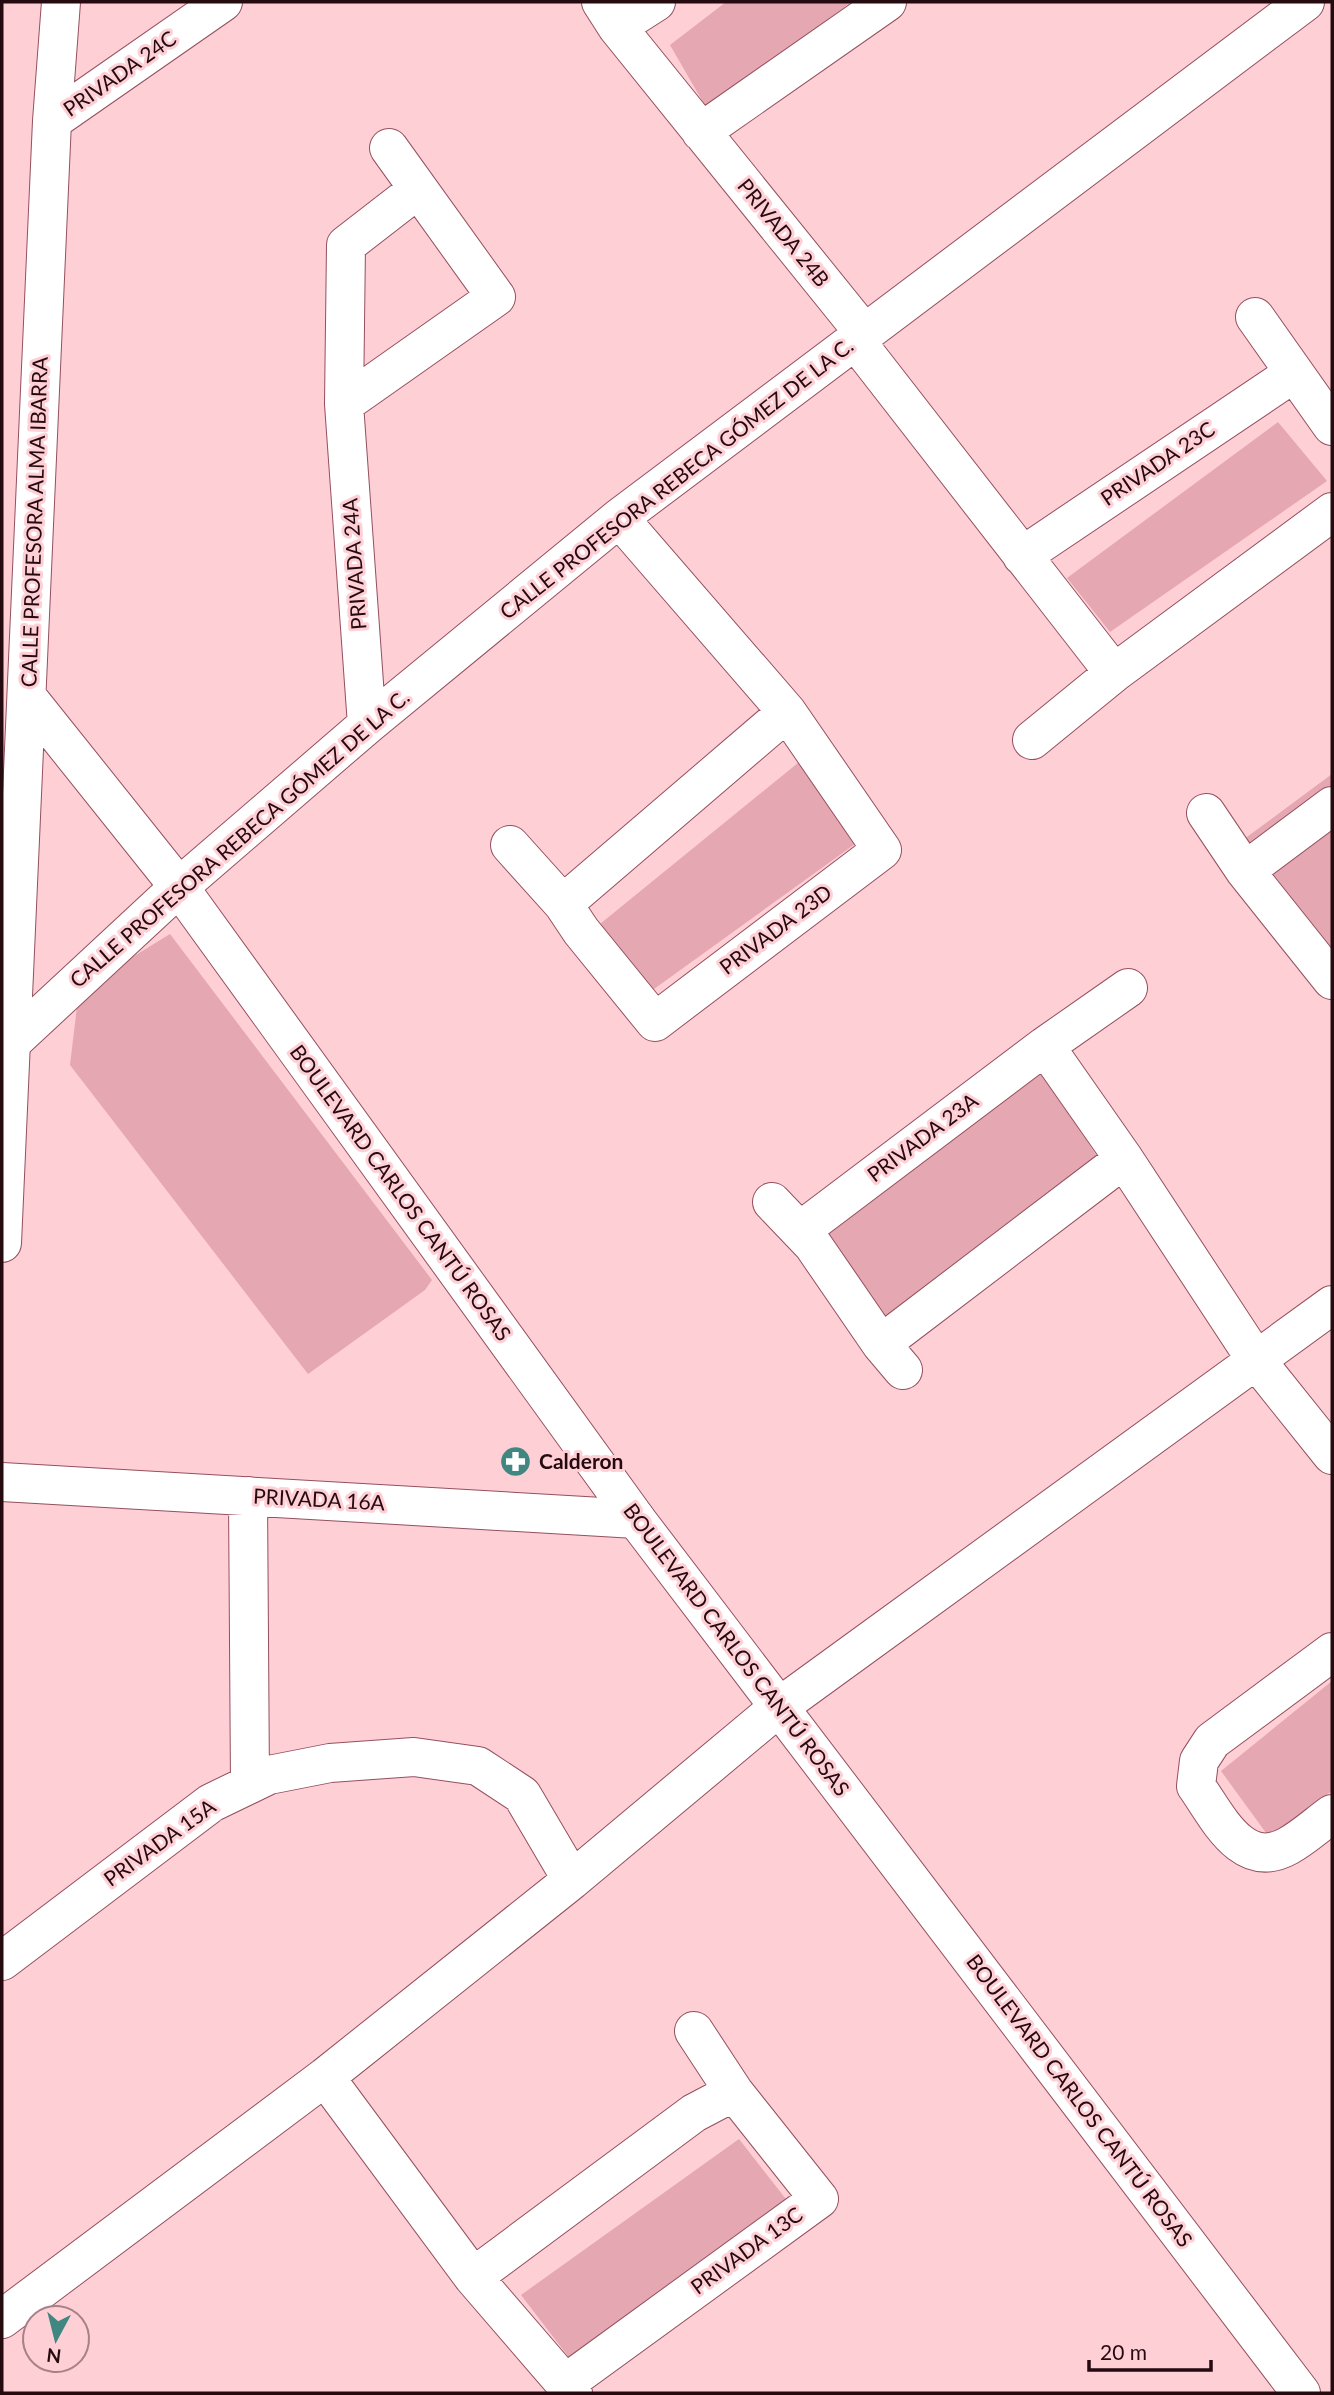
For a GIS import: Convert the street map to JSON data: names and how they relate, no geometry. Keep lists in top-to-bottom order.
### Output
{
  "streets": {
    "street": [
      "PRIVADA 24C",
      "PRIVADA 24B",
      "PRIVADA 23C",
      "CALLE PROFESORA REBECA GÓMEZ DE LA C.",
      "CALLE PROFESORA ALMA IBARRA",
      "PRIVADA 24A",
      "PRIVADA 23D",
      "PRIVADA 23A",
      "BOULEVARD CARLOS CANTÚ ROSAS",
      "PRIVADA 16A",
      "PRIVADA 15A",
      "PRIVADA 13C"
    ]
  },
  "crossings": [
    ["PRIVADA 24C", "CALLE PROFESORA ALMA IBARRA"],
    ["PRIVADA 24B", "CALLE PROFESORA REBECA GÓMEZ DE LA C."],
    ["CALLE PROFESORA REBECA GÓMEZ DE LA C.", "CALLE PROFESORA ALMA IBARRA"],
    ["CALLE PROFESORA REBECA GÓMEZ DE LA C.", "PRIVADA 24A"],
    ["CALLE PROFESORA REBECA GÓMEZ DE LA C.", "PRIVADA 23D"],
    ["CALLE PROFESORA REBECA GÓMEZ DE LA C.", "BOULEVARD CARLOS CANTÚ ROSAS"],
    ["CALLE PROFESORA ALMA IBARRA", "BOULEVARD CARLOS CANTÚ ROSAS"],
    ["BOULEVARD CARLOS CANTÚ ROSAS", "PRIVADA 16A"]
  ],
  "places": {
    "pharmacy": ["Calderon"]
  },
  "scale_bar": "20 m",
  "north": "bottom"
}
